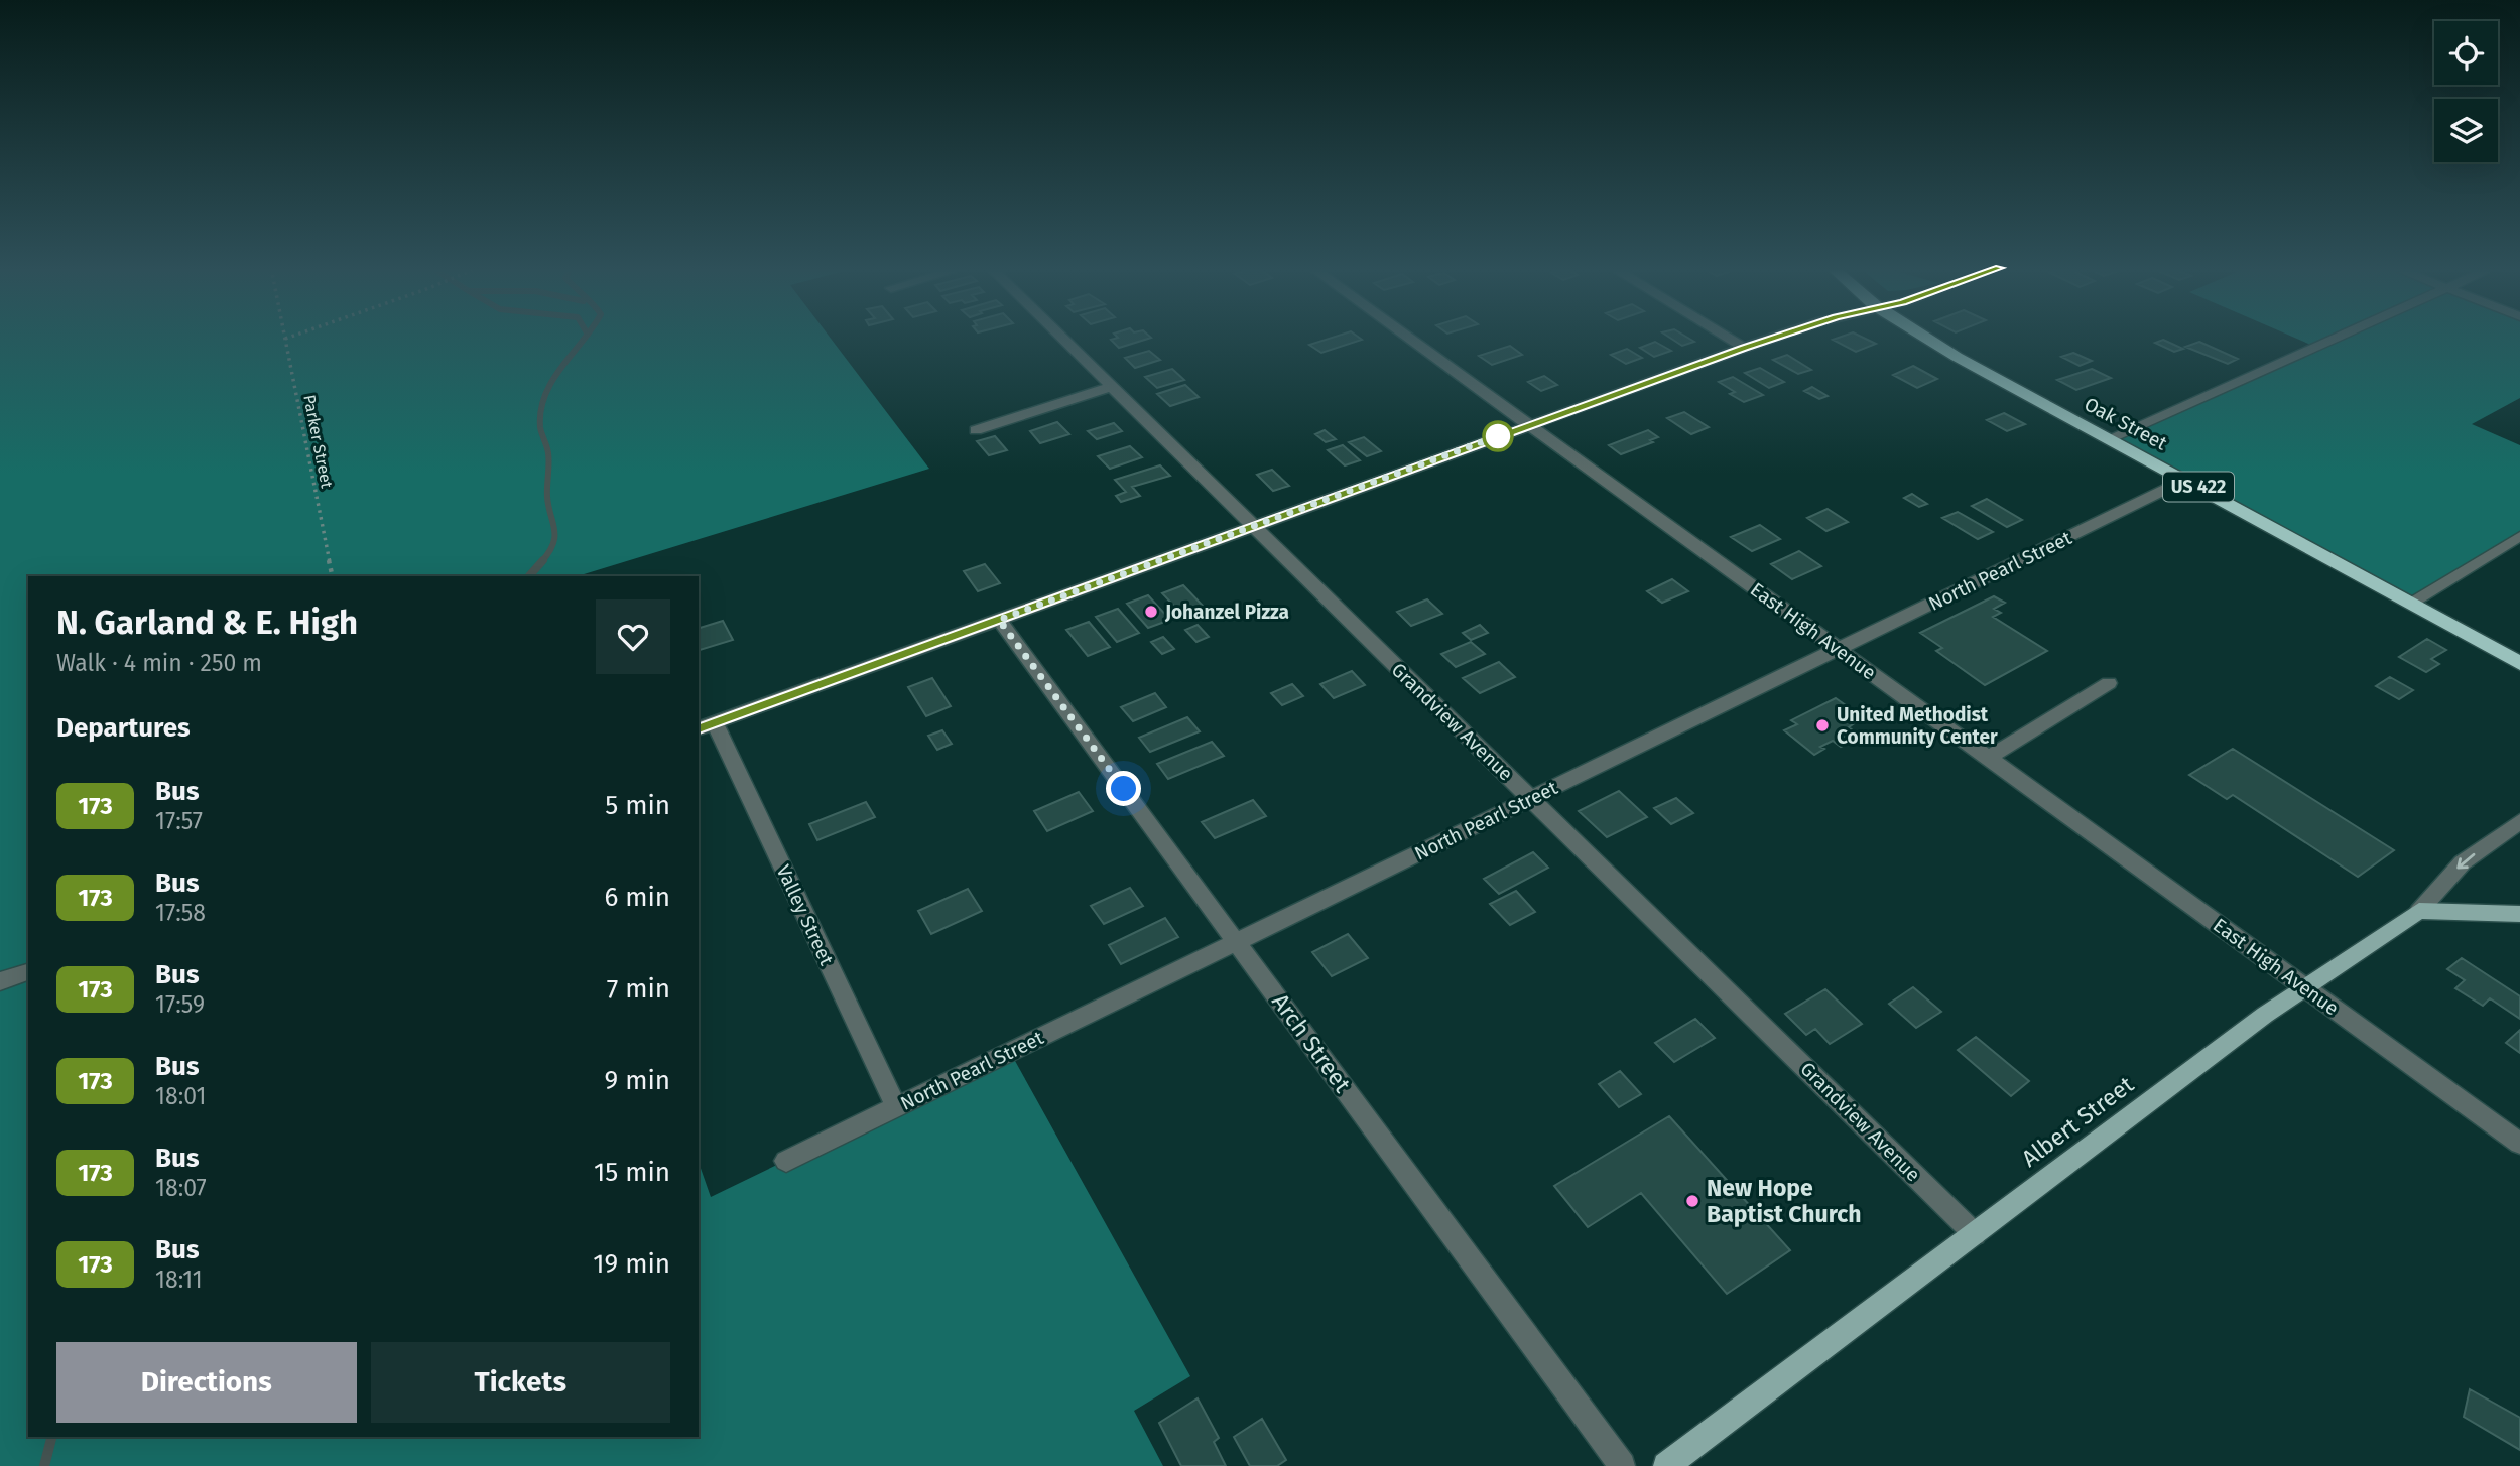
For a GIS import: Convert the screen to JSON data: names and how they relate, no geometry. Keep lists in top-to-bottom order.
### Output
{
  "streets": {
    "highway": ["Oak Street", "US 422"],
    "main road": ["Albert Street"],
    "street": [
      "North Pearl Street",
      "East High Avenue",
      "Grandview Avenue",
      "Valley Street",
      "Arch Street"
    ],
    "path": ["Parker Street"]
  },
  "crossings": [
    ["Oak Street", "North Pearl Street"],
    ["North Pearl Street", "East High Avenue"],
    ["North Pearl Street", "Grandview Avenue"],
    ["North Pearl Street", "Valley Street"],
    ["North Pearl Street", "Arch Street"],
    ["East High Avenue", "Albert Street"],
    ["Grandview Avenue", "Albert Street"]
  ],
  "places": ["Johanzel Pizza", "United Methodist Community Center", "New Hope Baptist Church"],
  "lines": ["bus line 173"],
  "page": {
    "heading": [
      ["N. Garland & E. High", "Walk · 4 min · 250 m"],
      "Departures"
    ],
    "list": [
      {
        "mark": "173",
        "name": "Bus",
        "note": "17:57",
        "value": "5 min"
      },
      {
        "mark": "173",
        "name": "Bus",
        "note": "17:58",
        "value": "6 min"
      },
      {
        "mark": "173",
        "name": "Bus",
        "note": "17:59",
        "value": "7 min"
      },
      {
        "mark": "173",
        "name": "Bus",
        "note": "18:01",
        "value": "9 min"
      },
      {
        "mark": "173",
        "name": "Bus",
        "note": "18:07",
        "value": "15 min"
      },
      {
        "mark": "173",
        "name": "Bus",
        "note": "18:11",
        "value": "19 min"
      }
    ],
    "buttons": ["Directions", "Tickets"]
  }
}
